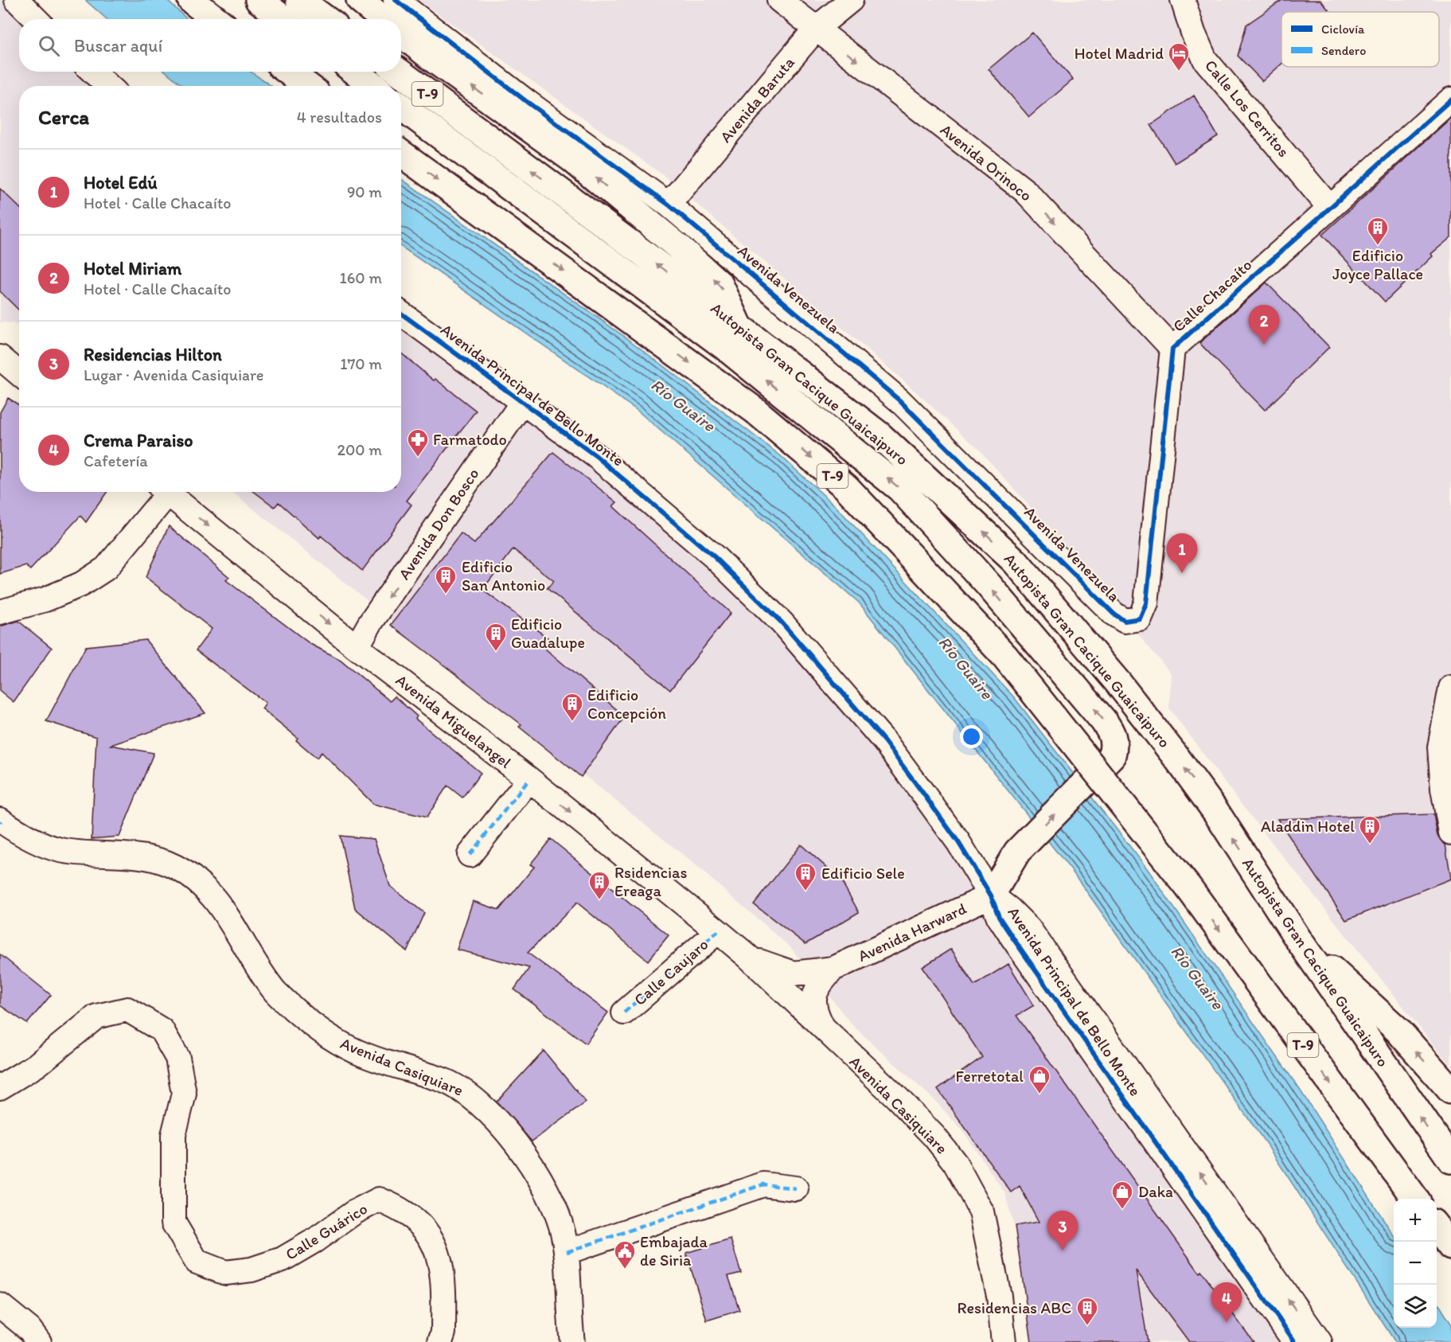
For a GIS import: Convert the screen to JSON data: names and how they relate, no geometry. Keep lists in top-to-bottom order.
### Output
{
  "streets": {
    "highway": ["T-9", "Autopista Gran Cacique Guaicaipuro"],
    "street": [
      "Avenida Baruta",
      "Calle Los Cerritos",
      "Avenida Orinoco",
      "Avenida Venezuela",
      "Calle Chacaíto",
      "Avenida Principal de Bello Monte",
      "Avenida Don Bosco",
      "Avenida Miguelangel",
      "Avenida Harward",
      "Calle Caujaro",
      "Avenida Casiquiare",
      "Calle Guárico"
    ]
  },
  "crossings": [
    ["Avenida Baruta", "Avenida Orinoco"],
    ["Avenida Baruta", "Avenida Venezuela"],
    ["Calle Los Cerritos", "Calle Chacaíto"],
    ["Avenida Orinoco", "Calle Chacaíto"],
    ["Avenida Venezuela", "Calle Chacaíto"],
    ["Avenida Principal de Bello Monte", "Avenida Don Bosco"],
    ["Avenida Principal de Bello Monte", "Avenida Harward"],
    ["Avenida Don Bosco", "Avenida Miguelangel"],
    ["Avenida Miguelangel", "Avenida Harward"],
    ["Avenida Miguelangel", "Calle Caujaro"],
    ["Avenida Miguelangel", "Avenida Casiquiare"],
    ["Avenida Harward", "Avenida Casiquiare"]
  ],
  "one_way": ["Avenida Orinoco", "Avenida Don Bosco", "Avenida Miguelangel"],
  "water": ["Río Guaire"],
  "places": {
    "hotel": ["Hotel Madrid"],
    "building": [
      "Edificio Joyce Pallace",
      "Edificio San Antonio",
      "Edificio Guadalupe",
      "Edificio Concepción",
      "Aladdin Hotel",
      "Edificio Sele",
      "Rsidencias Ereaga",
      "Residencias ABC"
    ],
    "pharmacy": ["Farmatodo"],
    "shop": ["Ferretotal", "Daka"],
    "public building": ["Embajada de Siria"]
  },
  "legend": ["Ciclovía", "Sendero"],
  "page": {
    "search": "Buscar aquí",
    "heading": ["Cerca", "4 resultados"],
    "list": [
      {
        "mark": "1",
        "name": "Hotel Edú",
        "note": "Hotel · Calle Chacaíto",
        "value": "90 m"
      },
      {
        "mark": "2",
        "name": "Hotel Miriam",
        "note": "Hotel · Calle Chacaíto",
        "value": "160 m"
      },
      {
        "mark": "3",
        "name": "Residencias Hilton",
        "note": "Lugar · Avenida Casiquiare",
        "value": "170 m"
      },
      {
        "mark": "4",
        "name": "Crema Paraiso",
        "note": "Cafetería",
        "value": "200 m"
      }
    ],
    "pins": [
      "2",
      "1",
      "3",
      "4"
    ],
    "map_buttons": ["+", "−"]
  }
}
